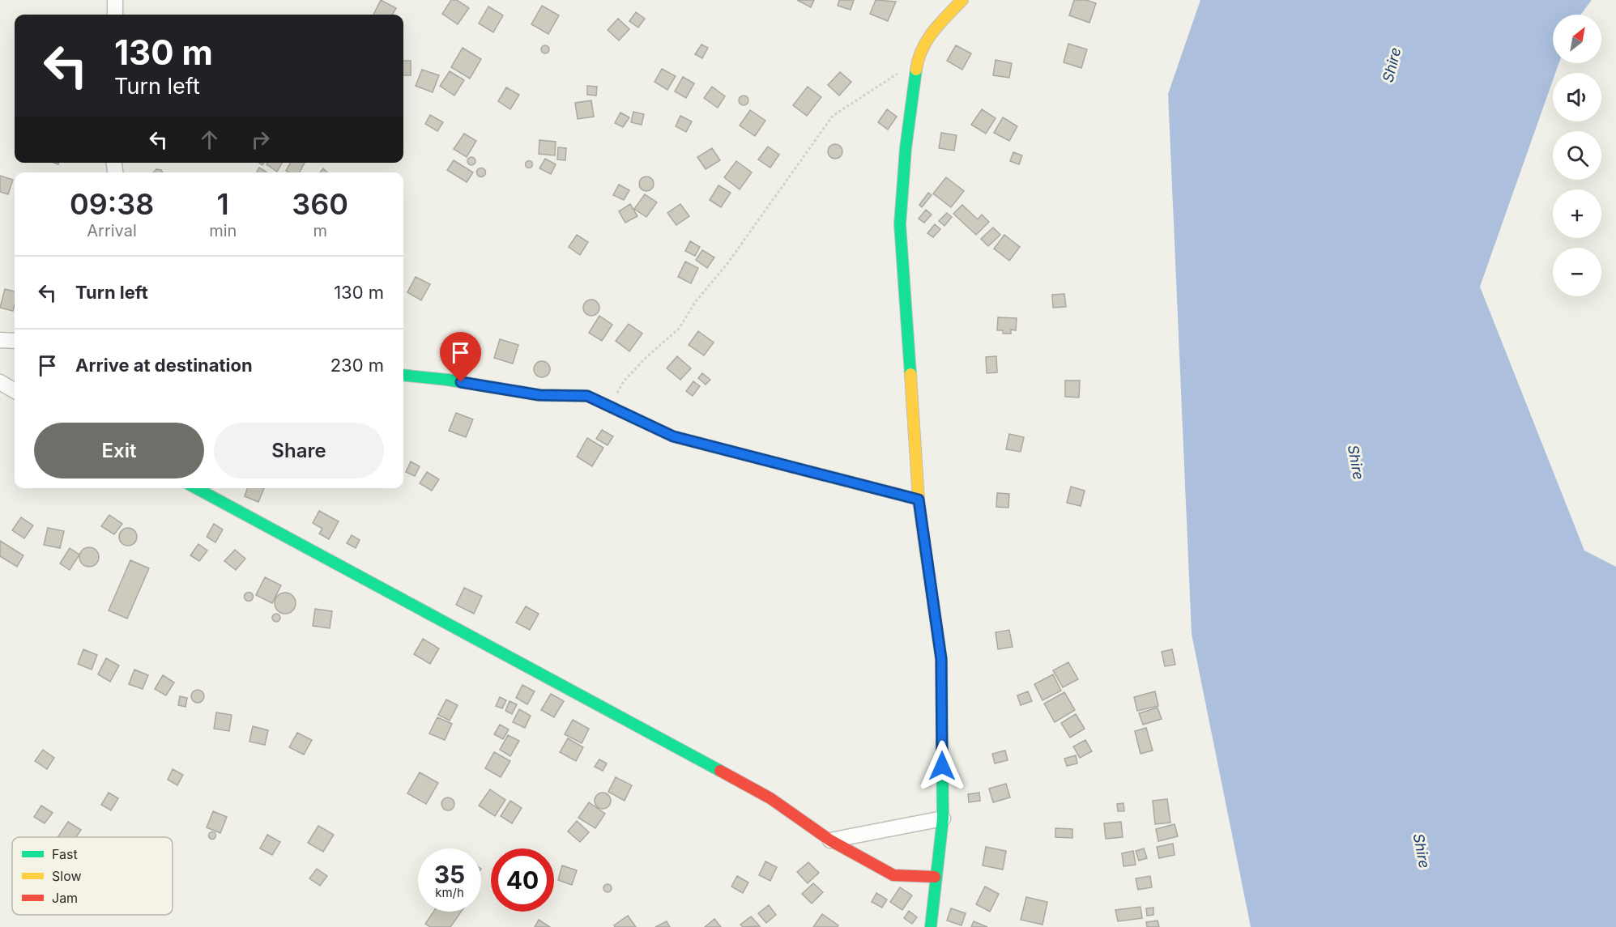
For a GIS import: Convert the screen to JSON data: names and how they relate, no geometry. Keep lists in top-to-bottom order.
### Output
{
  "water": ["Shire"],
  "legend": ["Fast", "Slow", "Jam"],
  "north": "top right",
  "page": {
    "map_buttons": ["+", "−"],
    "turn": ["130 m", "Turn left"],
    "eta": [
      "09:38",
      "Arrival",
      "1",
      "min",
      "360",
      "m"
    ],
    "list": [
      {
        "name": "Turn left",
        "value": "130 m"
      },
      {
        "name": "Arrive at destination",
        "value": "230 m"
      }
    ],
    "buttons": ["Exit", "Share"],
    "speed": "35 km/h",
    "limit": "40"
  }
}
